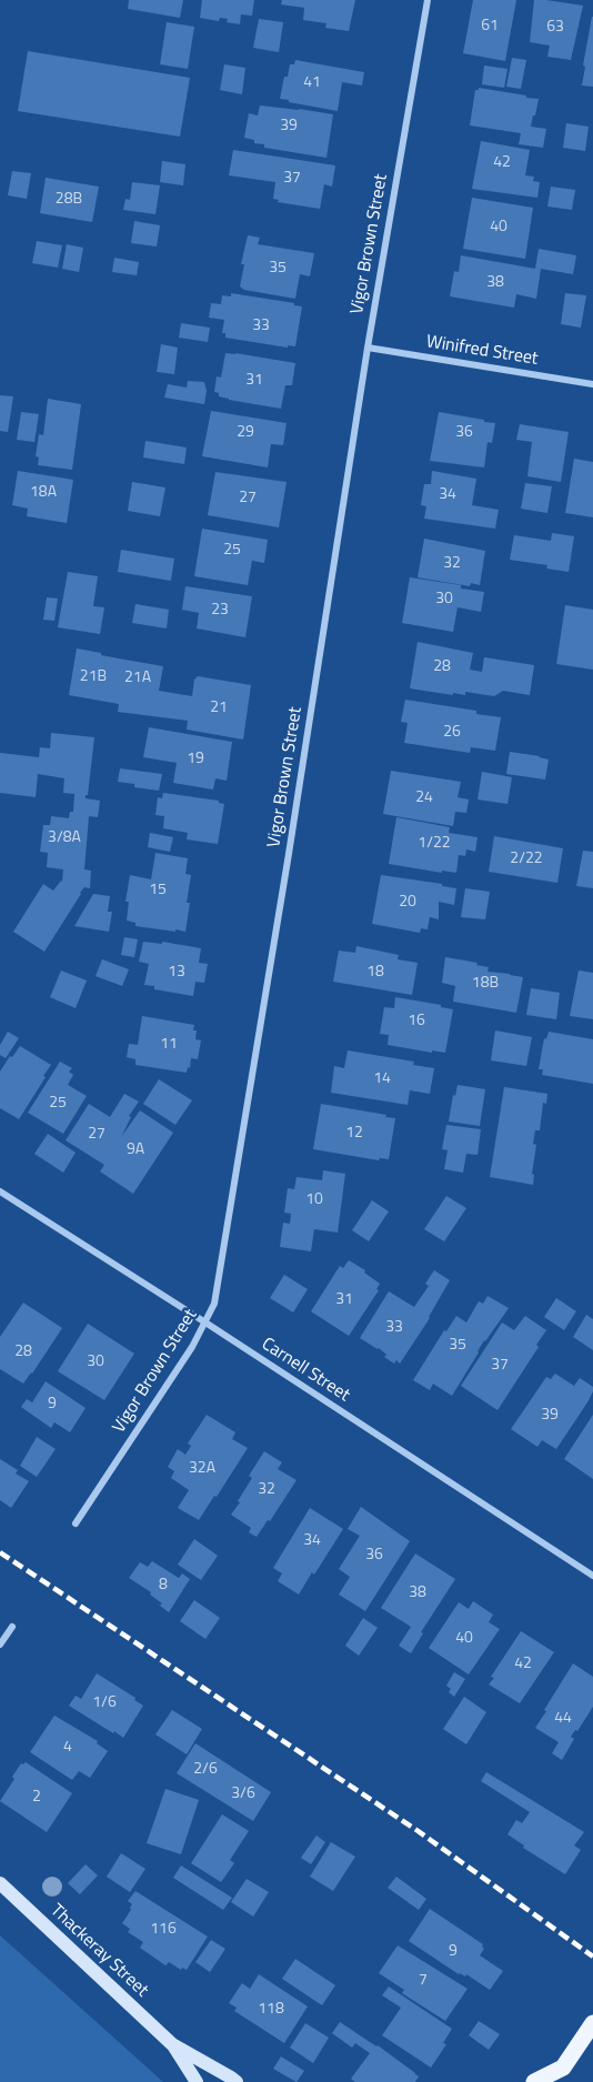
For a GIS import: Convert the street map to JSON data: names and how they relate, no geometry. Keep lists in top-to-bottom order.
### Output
{
  "streets": {
    "main road": ["Thackeray Street"],
    "street": ["Vigor Brown Street", "Winifred Street", "Carnell Street"]
  },
  "crossings": [
    ["Vigor Brown Street", "Winifred Street"],
    ["Vigor Brown Street", "Carnell Street"]
  ],
  "house_numbers": [
    "61",
    "63",
    "41",
    "39",
    "42",
    "37",
    "28B",
    "40",
    "35",
    "38",
    "33",
    "31",
    "29",
    "36",
    "18A",
    "34",
    "27",
    "25",
    "32",
    "30",
    "23",
    "28",
    "21B",
    "21A",
    "21",
    "26",
    "19",
    "24",
    "3/8A",
    "1/22",
    "2/22",
    "15",
    "20",
    "13",
    "18",
    "18B",
    "16",
    "11",
    "14",
    "25",
    "12",
    "27",
    "9A",
    "10",
    "31",
    "33",
    "35",
    "28",
    "30",
    "37",
    "9",
    "39",
    "32A",
    "32",
    "34",
    "36",
    "8",
    "38",
    "40",
    "42",
    "1/6",
    "44",
    "4",
    "2/6",
    "3/6",
    "2",
    "116",
    "9",
    "7",
    "118"
  ]
}
